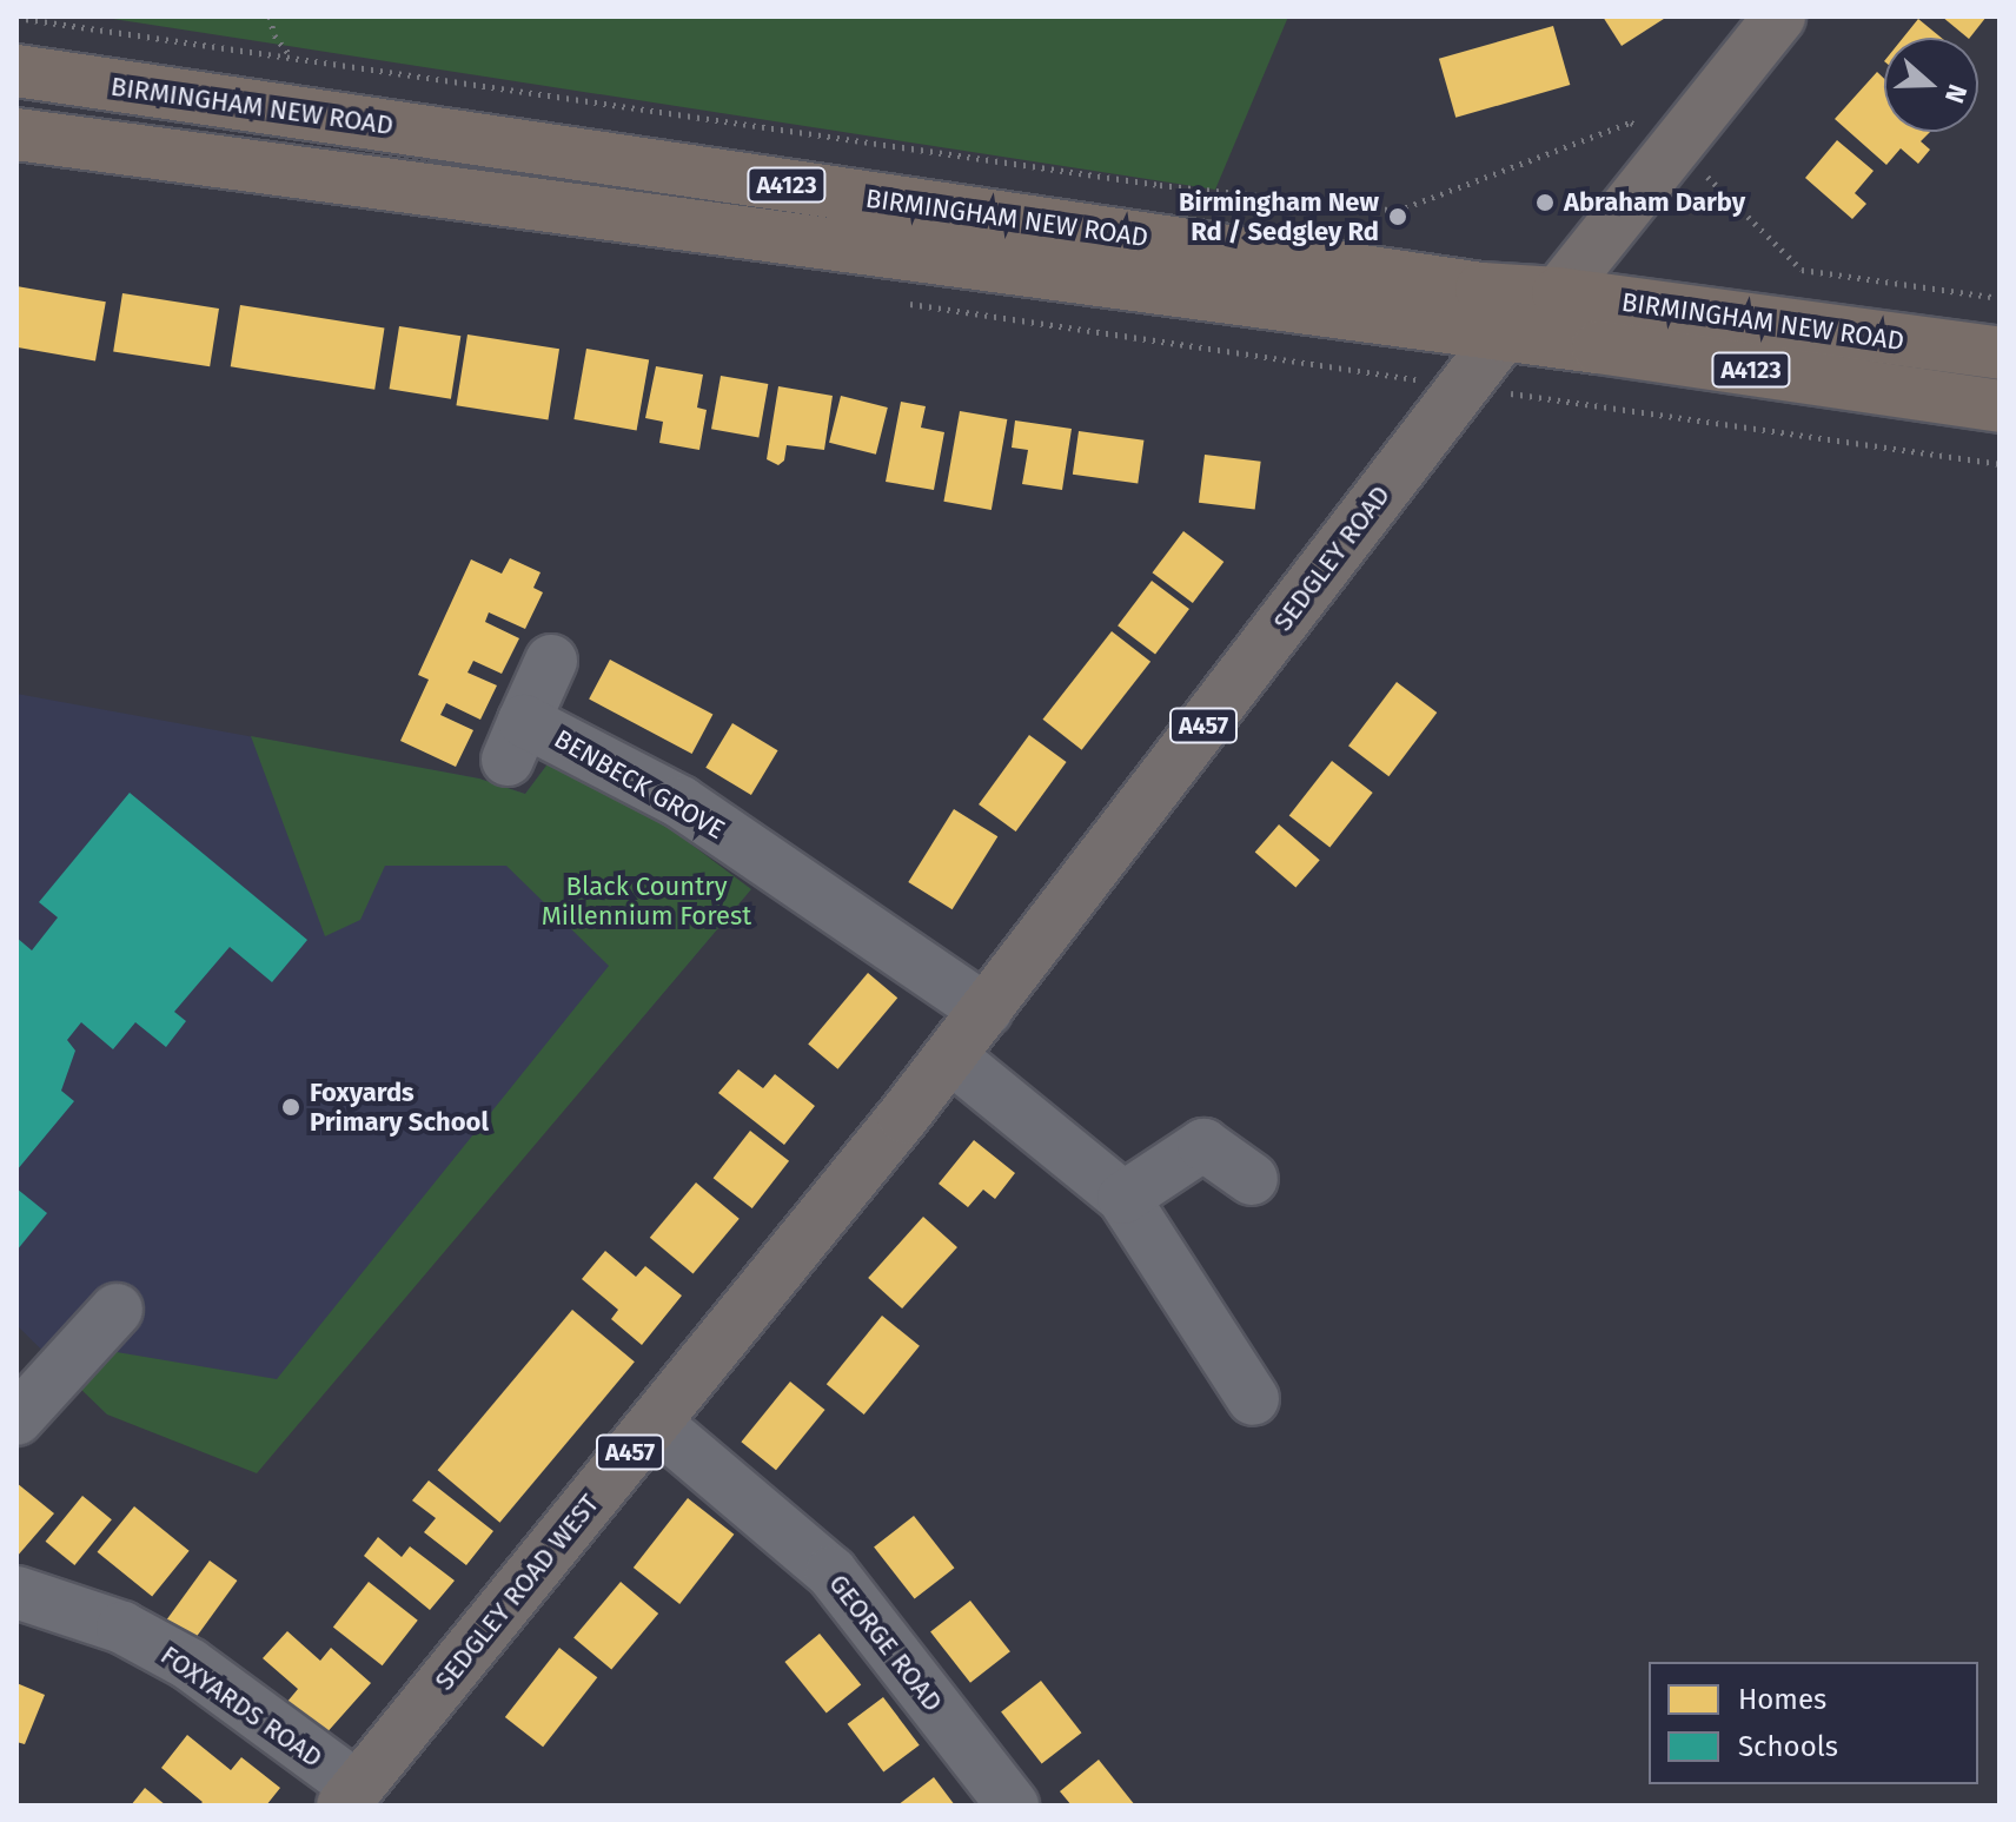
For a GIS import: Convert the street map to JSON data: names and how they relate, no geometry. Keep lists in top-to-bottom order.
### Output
{
  "streets": {
    "highway": ["BIRMINGHAM NEW ROAD", "A4123"],
    "main road": ["SEDGLEY ROAD", "A457", "SEDGLEY ROAD WEST"],
    "street": ["BENBECK GROVE", "GEORGE ROAD", "FOXYARDS ROAD"]
  },
  "crossings": [
    ["BIRMINGHAM NEW ROAD", "SEDGLEY ROAD"],
    ["SEDGLEY ROAD", "BENBECK GROVE"],
    ["SEDGLEY ROAD", "SEDGLEY ROAD WEST"],
    ["SEDGLEY ROAD WEST", "GEORGE ROAD"],
    ["SEDGLEY ROAD WEST", "FOXYARDS ROAD"]
  ],
  "parks": ["Black Country Millennium Forest"],
  "places": ["Abraham Darby", "Birmingham New Rd / Sedgley Rd", "Foxyards Primary School"],
  "legend": ["Homes", "Schools"],
  "north": "right"
}
